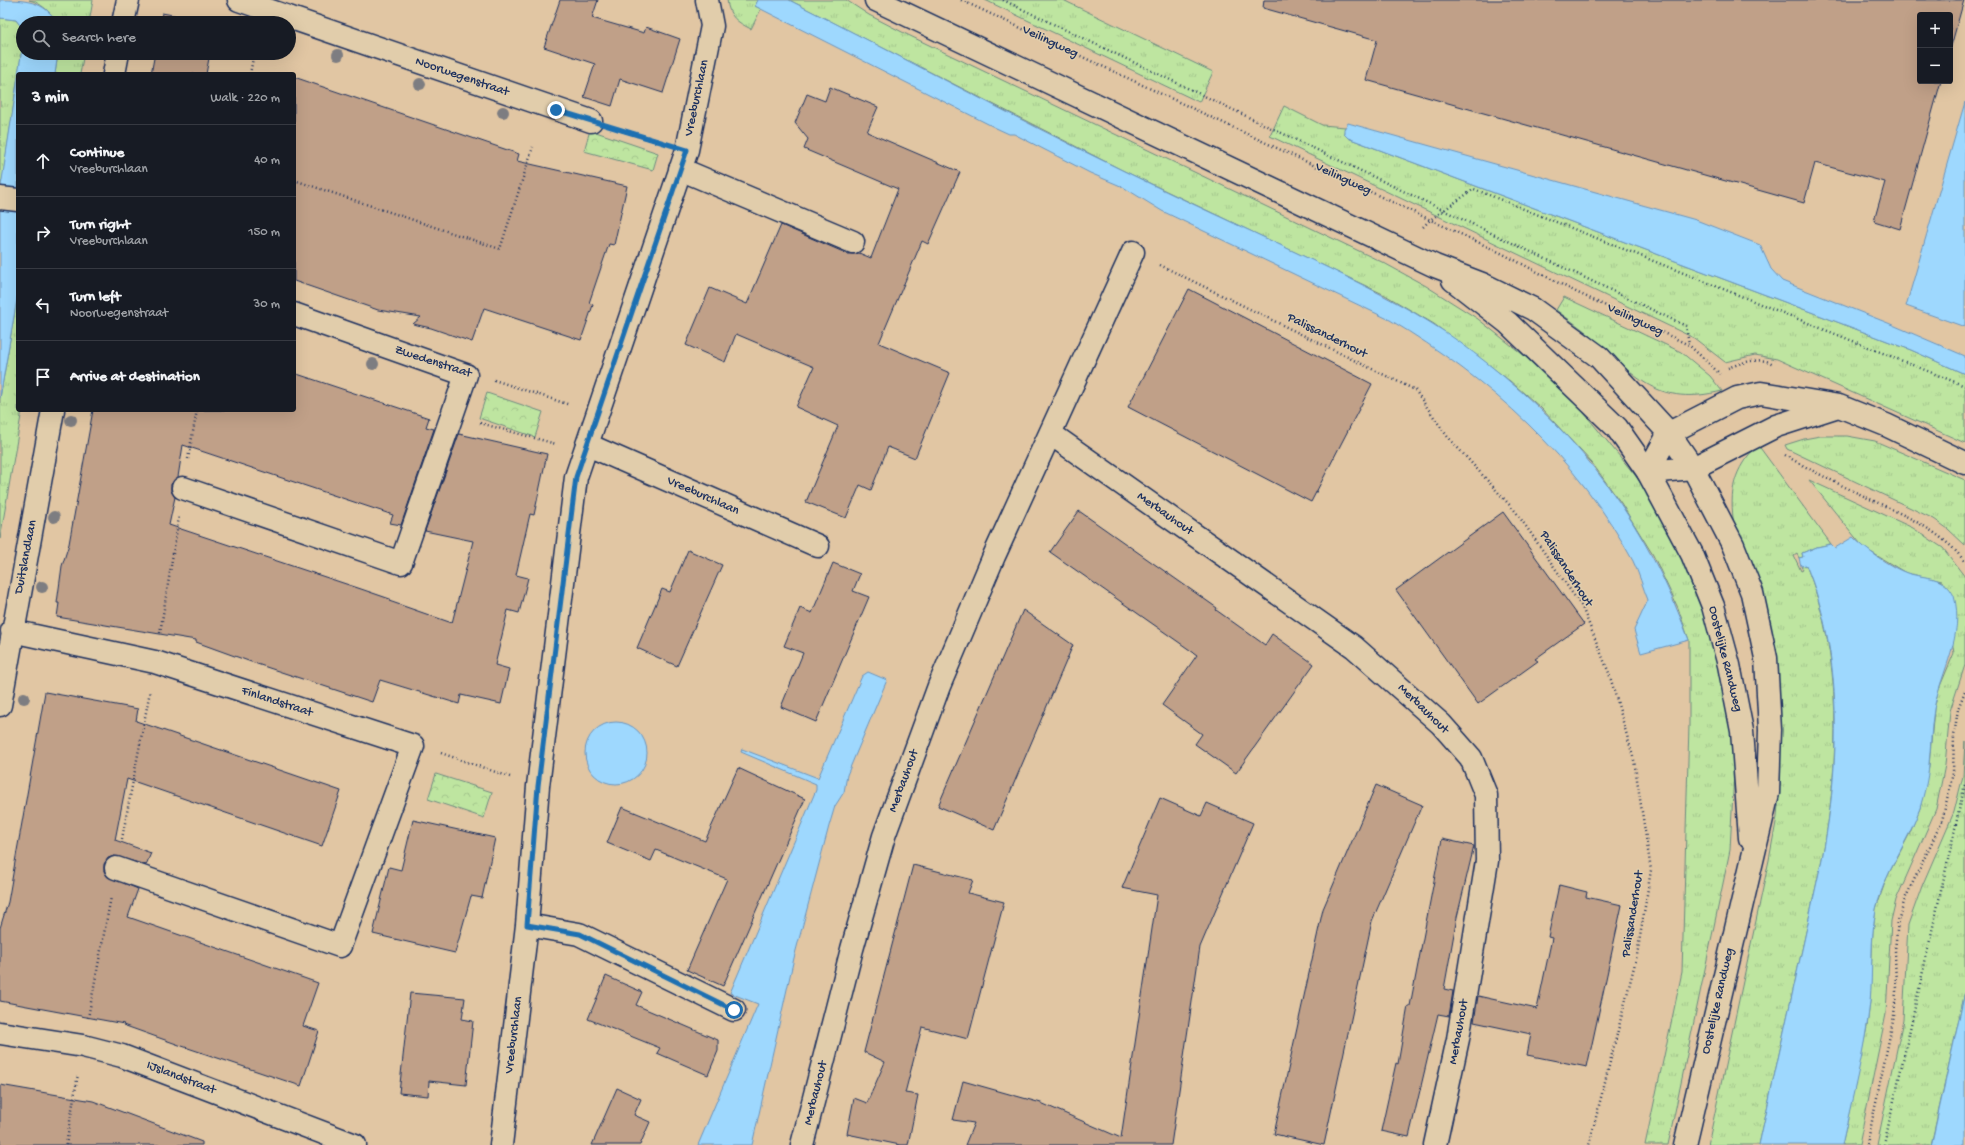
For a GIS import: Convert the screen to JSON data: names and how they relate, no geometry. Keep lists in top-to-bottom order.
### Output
{
  "streets": {
    "street": [
      "Noorwegenstraat",
      "Vreeburchlaan",
      "Zwedenstraat",
      "Merbauhout",
      "Duitslandlaan",
      "Oostelijke Randweg",
      "Finlandstraat",
      "IJslandstraat"
    ],
    "path": ["Veilingweg", "Palissanderhout"]
  },
  "crossings": [
    ["Vreeburchlaan", "Zwedenstraat"],
    ["Palissanderhout", "Merbauhout"],
    ["Duitslandlaan", "Finlandstraat"]
  ],
  "page": {
    "map_buttons": ["+", "−"],
    "search": "Search here",
    "heading": ["3 min", "Walk · 220 m"],
    "list": [
      ["Continue", "Vreeburchlaan", "40 m"],
      ["Turn right", "Vreeburchlaan", "150 m"],
      ["Turn left", "Noorwegenstraat", "30 m"],
      "Arrive at destination"
    ]
  }
}
